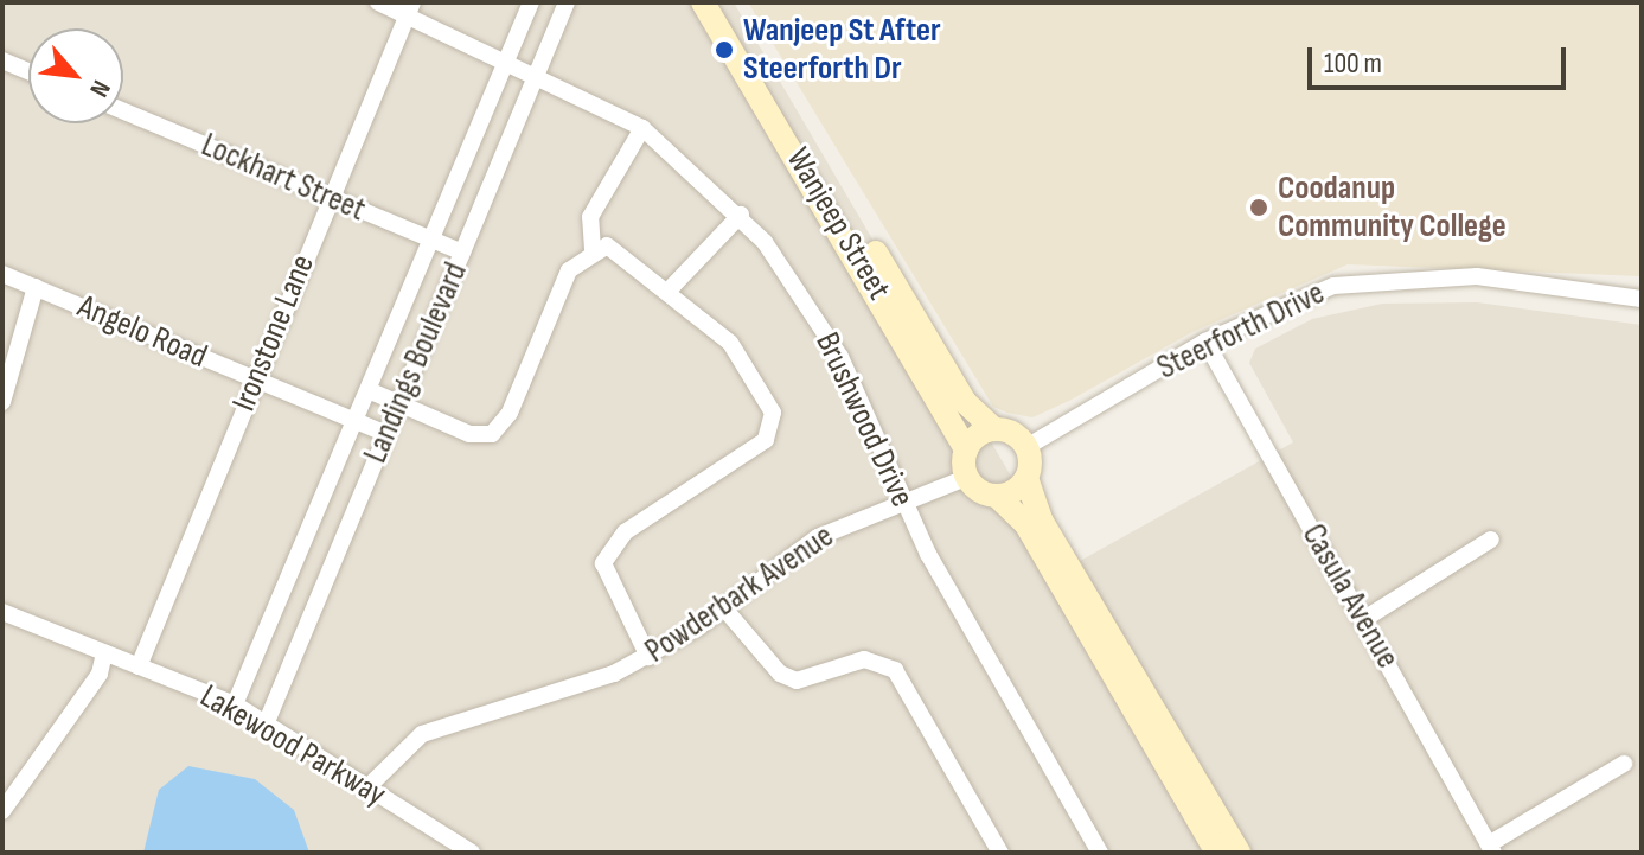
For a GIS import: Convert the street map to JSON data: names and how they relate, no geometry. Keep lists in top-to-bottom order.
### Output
{
  "streets": {
    "main road": ["Wanjeep Street"],
    "street": [
      "Lockhart Street",
      "Steerforth Drive",
      "Angelo Road",
      "Ironstone Lane",
      "Landings Boulevard",
      "Brushwood Drive",
      "Powderbark Avenue",
      "Casula Avenue",
      "Lakewood Parkway"
    ]
  },
  "crossings": [
    ["Lockhart Street", "Ironstone Lane"],
    ["Lockhart Street", "Landings Boulevard"],
    ["Wanjeep Street", "Steerforth Drive"],
    ["Wanjeep Street", "Powderbark Avenue"],
    ["Steerforth Drive", "Powderbark Avenue"],
    ["Steerforth Drive", "Casula Avenue"],
    ["Angelo Road", "Ironstone Lane"],
    ["Angelo Road", "Landings Boulevard"],
    ["Ironstone Lane", "Brushwood Drive"],
    ["Ironstone Lane", "Lakewood Parkway"],
    ["Landings Boulevard", "Brushwood Drive"],
    ["Landings Boulevard", "Lakewood Parkway"],
    ["Brushwood Drive", "Powderbark Avenue"],
    ["Powderbark Avenue", "Lakewood Parkway"]
  ],
  "places": ["Wanjeep St After Steerforth Dr", "Coodanup Community College"],
  "scale_bar": "100 m",
  "north": "bottom right"
}
